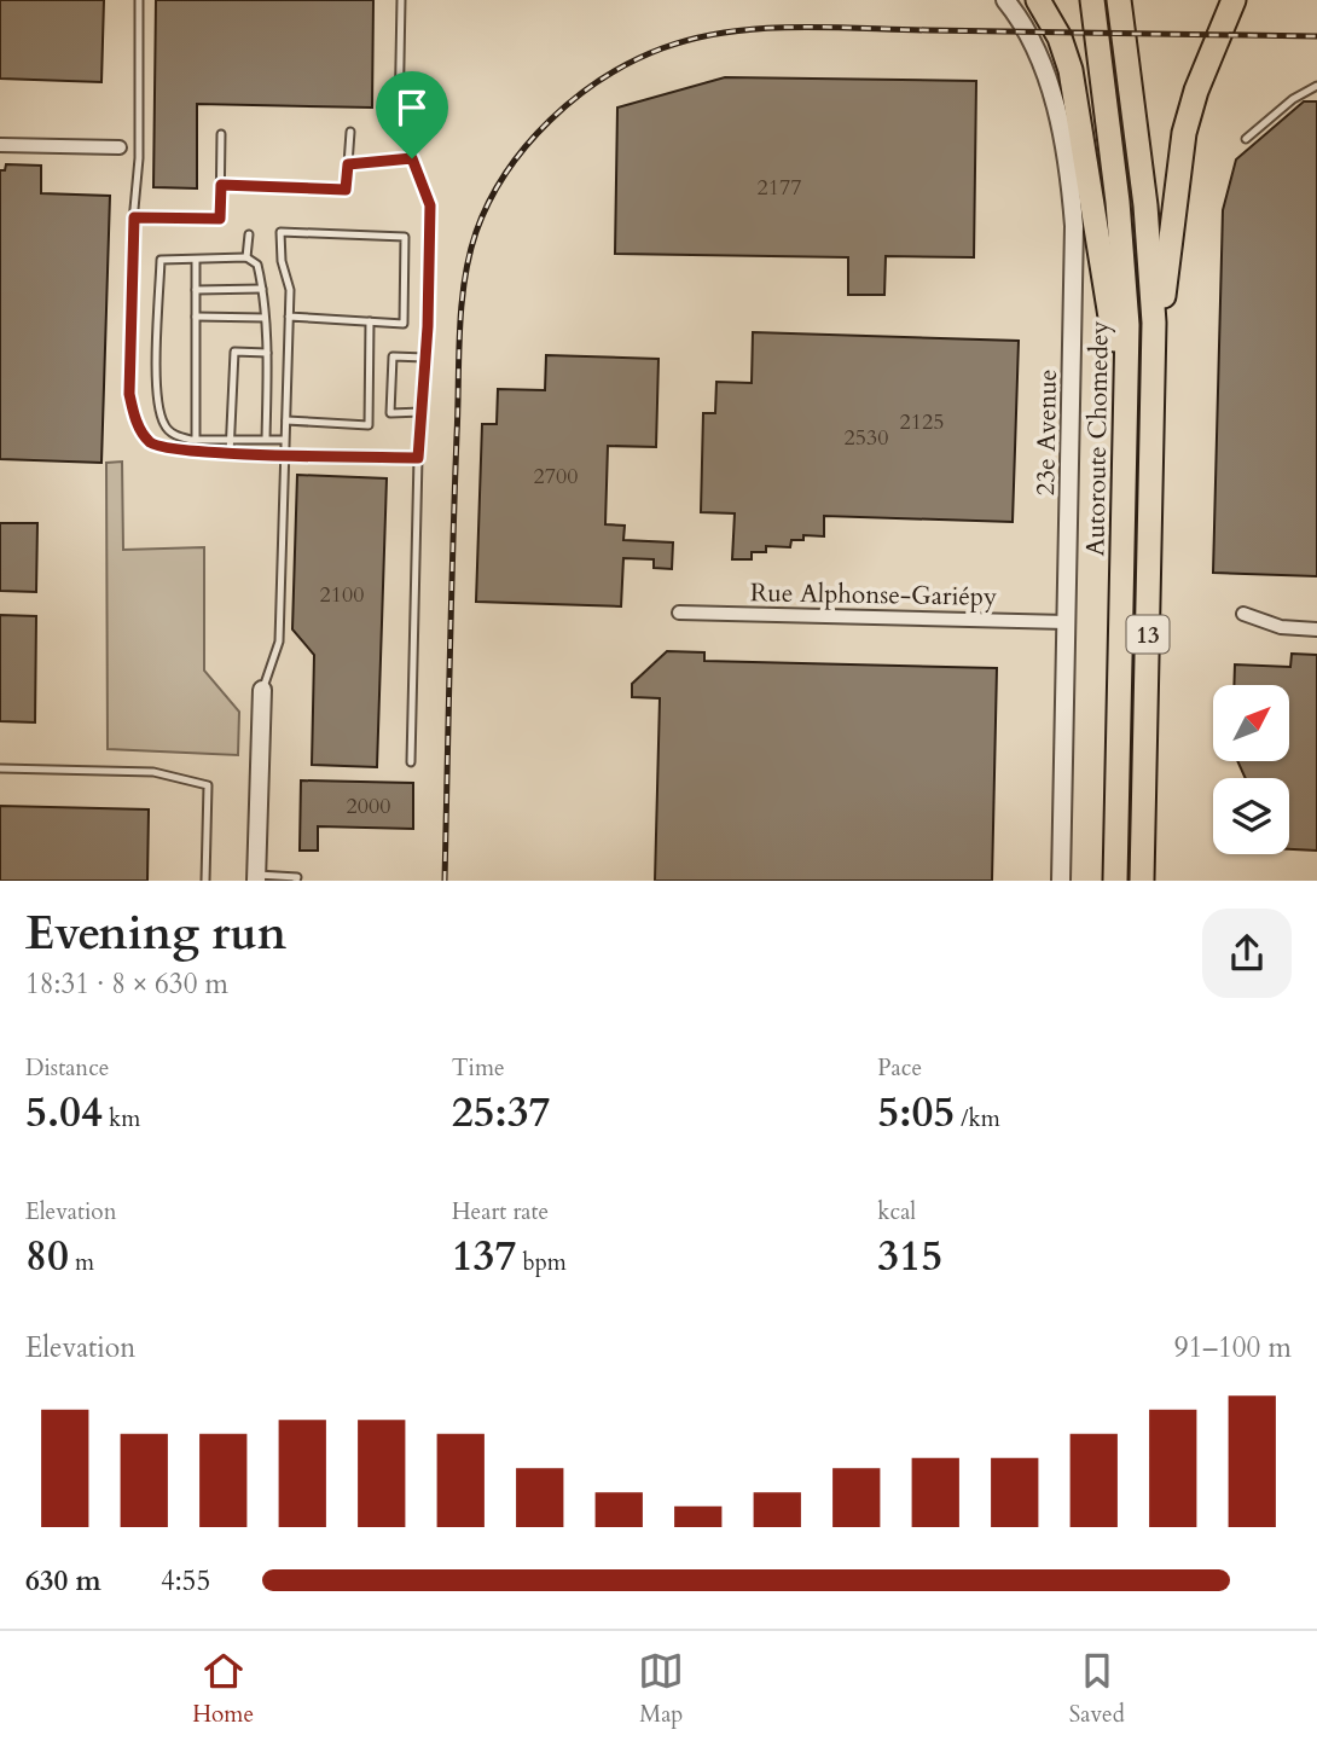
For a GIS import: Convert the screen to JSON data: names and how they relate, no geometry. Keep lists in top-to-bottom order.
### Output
{
  "streets": {
    "highway": ["Autoroute Chomedey", "13"],
    "street": ["23e Avenue", "Rue Alphonse-Gariépy"]
  },
  "crossings": [
    ["23e Avenue", "Rue Alphonse-Gariépy"]
  ],
  "house_numbers": [
    "2177",
    "2125",
    "2530",
    "2700",
    "2100",
    "2000"
  ],
  "north": "top right",
  "page": {
    "heading": ["Evening run", "18:31 · 8 × 630 m"],
    "stats": [
      ["Distance", "5.04 km"],
      ["Time", "25:37"],
      ["Pace", "5:05 /km"],
      ["Elevation", "80 m"],
      ["Heart rate", "137 bpm"],
      ["kcal", "315"]
    ],
    "chart": ["Elevation", "91–100 m"],
    "list": [
      {
        "name": "630 m",
        "note": "4:55"
      }
    ],
    "tabs": ["Home", "Map", "Saved"]
  }
}
